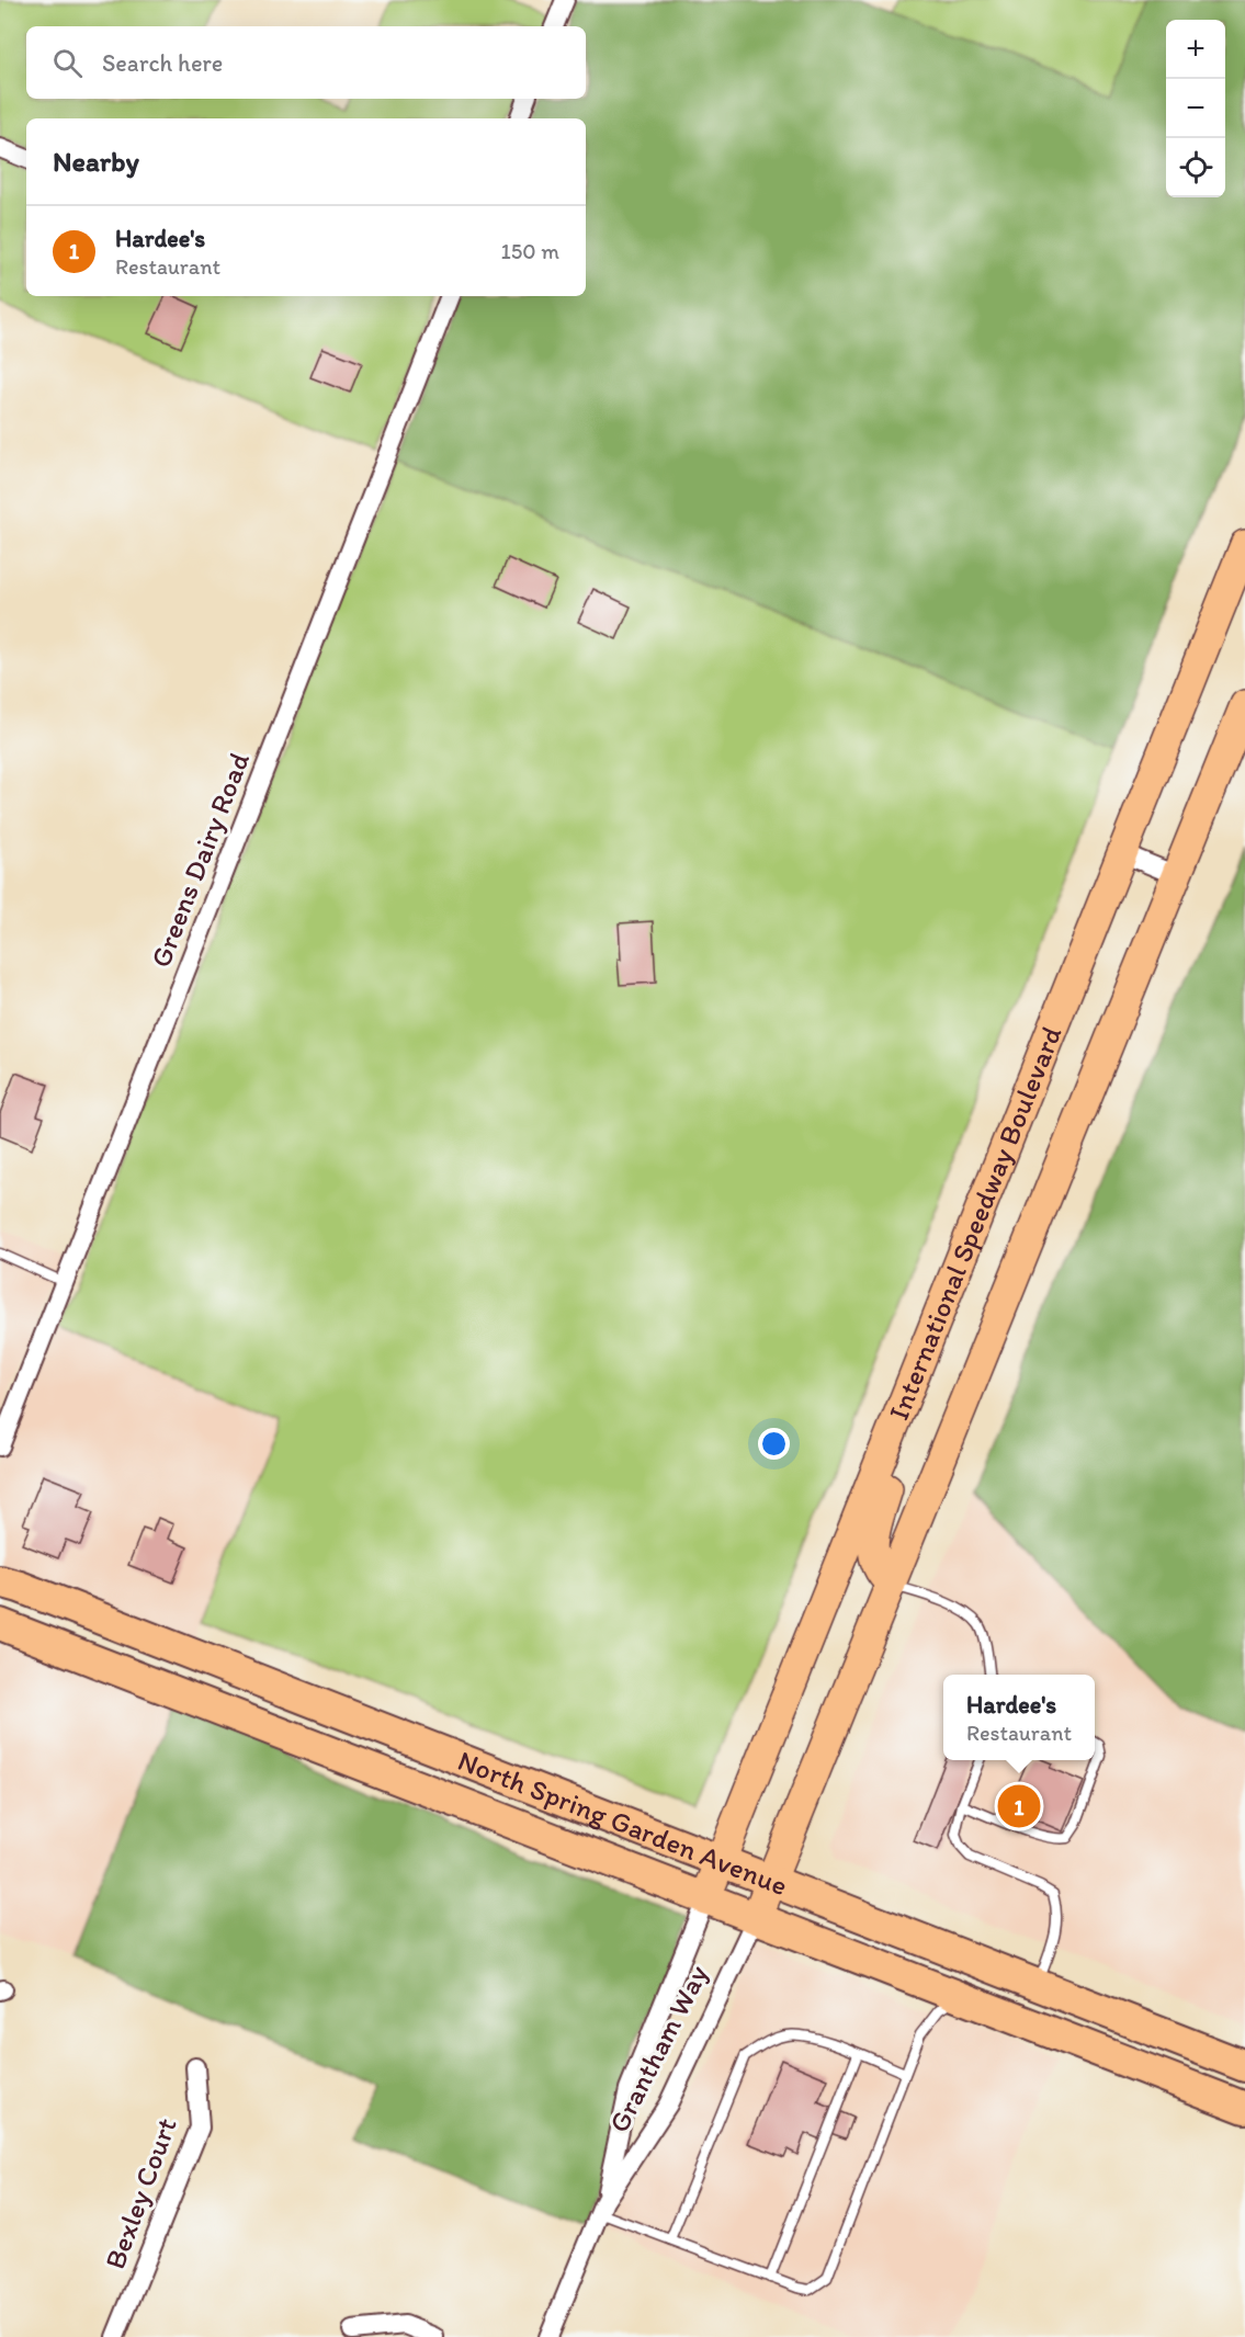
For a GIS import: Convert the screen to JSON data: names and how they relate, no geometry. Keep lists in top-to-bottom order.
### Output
{
  "streets": {
    "highway": ["North Spring Garden Avenue"],
    "main road": ["International Speedway Boulevard"],
    "street": ["Greens Dairy Road", "Grantham Way", "Bexley Court"]
  },
  "crossings": [
    ["International Speedway Boulevard", "North Spring Garden Avenue"],
    ["International Speedway Boulevard", "Grantham Way"],
    ["North Spring Garden Avenue", "Grantham Way"]
  ],
  "page": {
    "map_buttons": ["+", "−"],
    "search": "Search here",
    "heading": "Nearby",
    "list": [
      {
        "mark": "1",
        "name": "Hardee's",
        "note": "Restaurant",
        "value": "150 m"
      }
    ],
    "popup": ["Hardee's", "Restaurant"],
    "pins": "1"
  }
}
